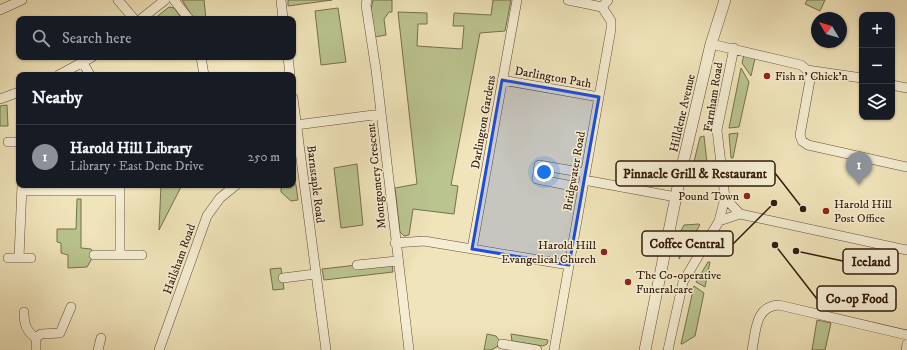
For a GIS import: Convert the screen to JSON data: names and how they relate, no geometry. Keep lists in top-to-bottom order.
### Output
{
  "streets": {
    "street": [
      "Darlington Path",
      "Farnham Road",
      "Hilldene Avenue",
      "Darlington Gardens",
      "Bridgwater Road",
      "Montgomery Crescent",
      "Barnstaple Road",
      "Hailsham Road"
    ]
  },
  "crossings": [
    ["Darlington Path", "Darlington Gardens"],
    ["Darlington Path", "Bridgwater Road"]
  ],
  "places": [
    "Fish n' Chick'n",
    "Pound Town",
    "Coffee Central",
    "Pinnacle Grill & Restaurant",
    "Harold Hill Post Office",
    "Co-op Food",
    "Iceland",
    "Harold Hill Evangelical Church",
    "The Co-operative Funeralcare"
  ],
  "north": "top left",
  "page": {
    "map_buttons": ["+", "−"],
    "search": "Search here",
    "heading": "Nearby",
    "list": [
      {
        "mark": "1",
        "name": "Harold Hill Library",
        "note": "Library · East Dene Drive",
        "value": "250 m"
      }
    ],
    "pins": "1"
  }
}
